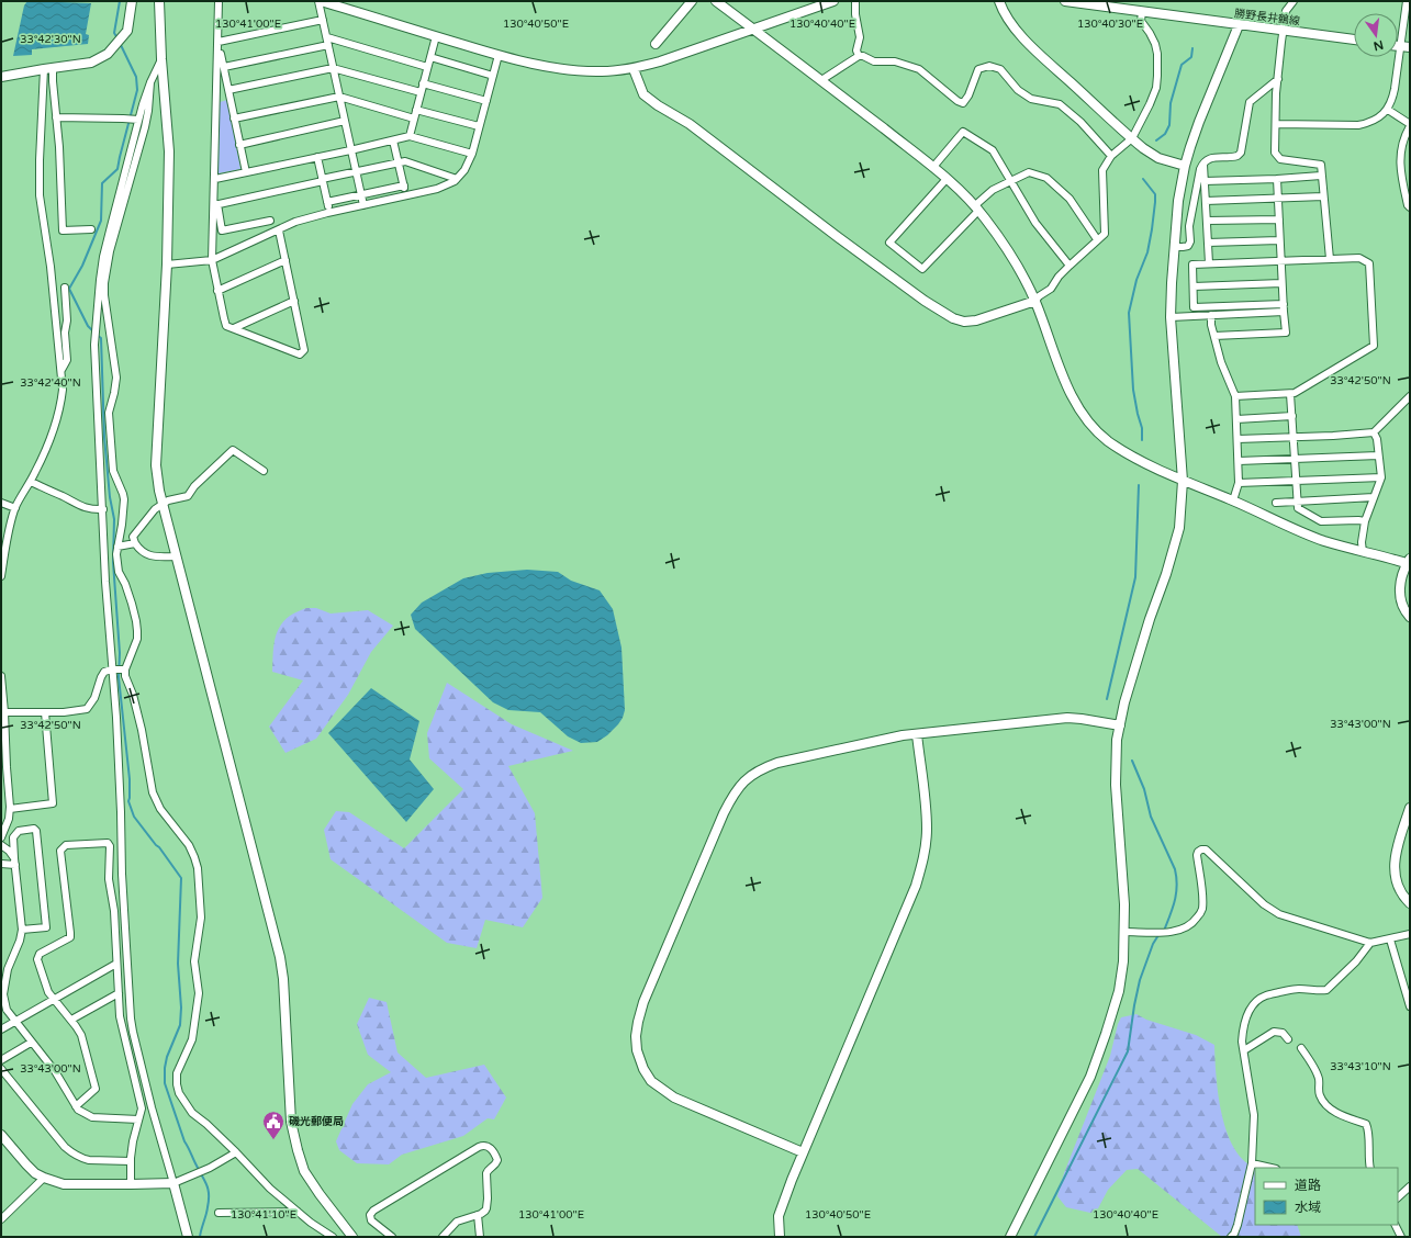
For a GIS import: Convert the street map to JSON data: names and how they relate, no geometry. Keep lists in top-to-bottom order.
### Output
{
  "streets": {
    "street": ["勝野長井鶴線"]
  },
  "places": {
    "public building": ["磯光郵便局"]
  },
  "legend": ["道路", "水域"],
  "north": "bottom",
  "coordinates": [
    "130°41'00\"E",
    "130°40'50\"E",
    "130°40'40\"E",
    "130°40'30\"E",
    "33°42'30\"N",
    "33°42'50\"N",
    "33°42'40\"N",
    "33°43'00\"N",
    "33°43'10\"N",
    "130°41'10\"E"
  ]
}
